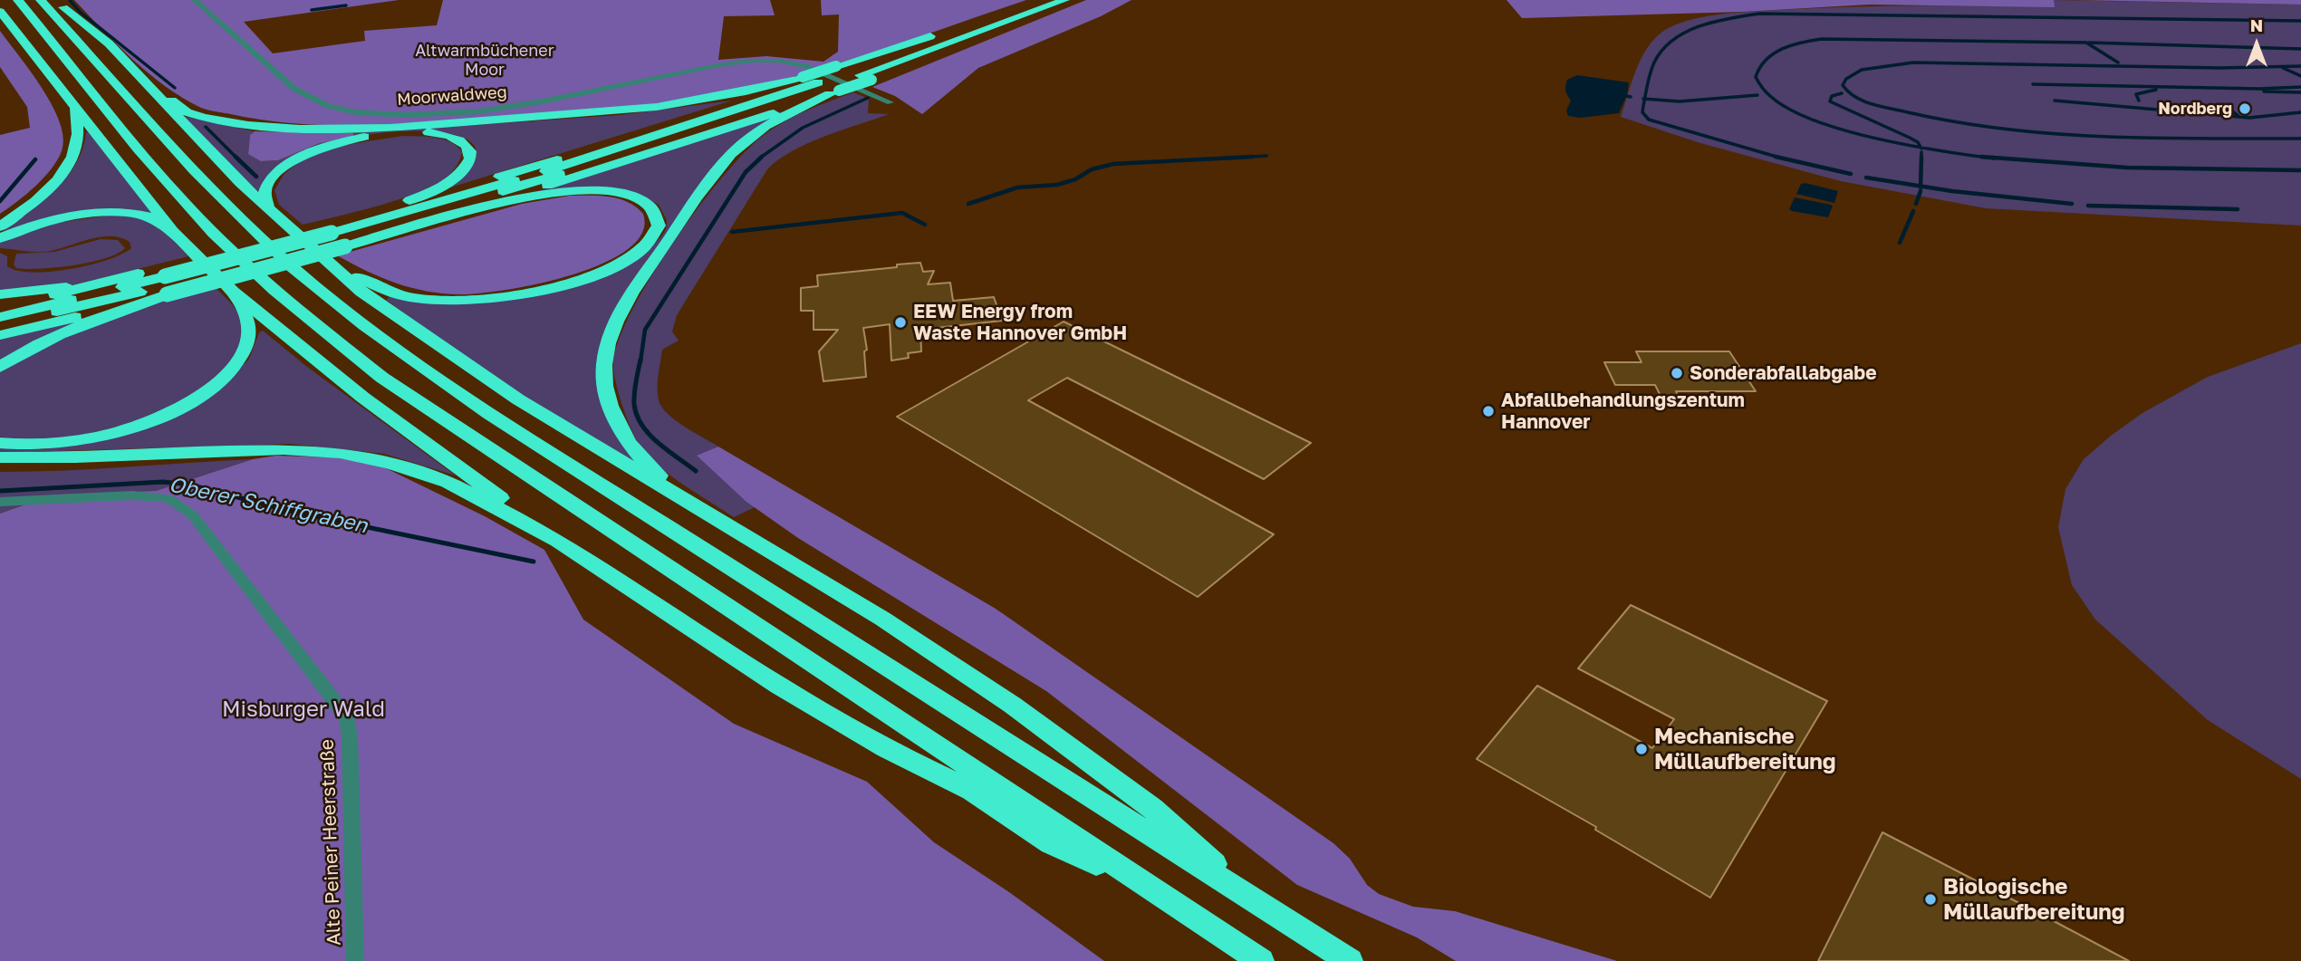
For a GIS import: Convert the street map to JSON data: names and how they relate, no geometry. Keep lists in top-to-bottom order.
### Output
{
  "streets": {
    "street": ["Moorwaldweg", "Alte Peiner Heerstraße"]
  },
  "water": ["Oberer Schiffgraben"],
  "parks": ["Altwarmbüchener Moor", "Misburger Wald"],
  "places": [
    "Nordberg",
    "EEW Energy from Waste Hannover GmbH",
    "Sonderabfallabgabe",
    "Abfallbehandlungszentum Hannover",
    "Mechanische Müllaufbereitung",
    "Biologische Müllaufbereitung"
  ],
  "north": "top"
}
